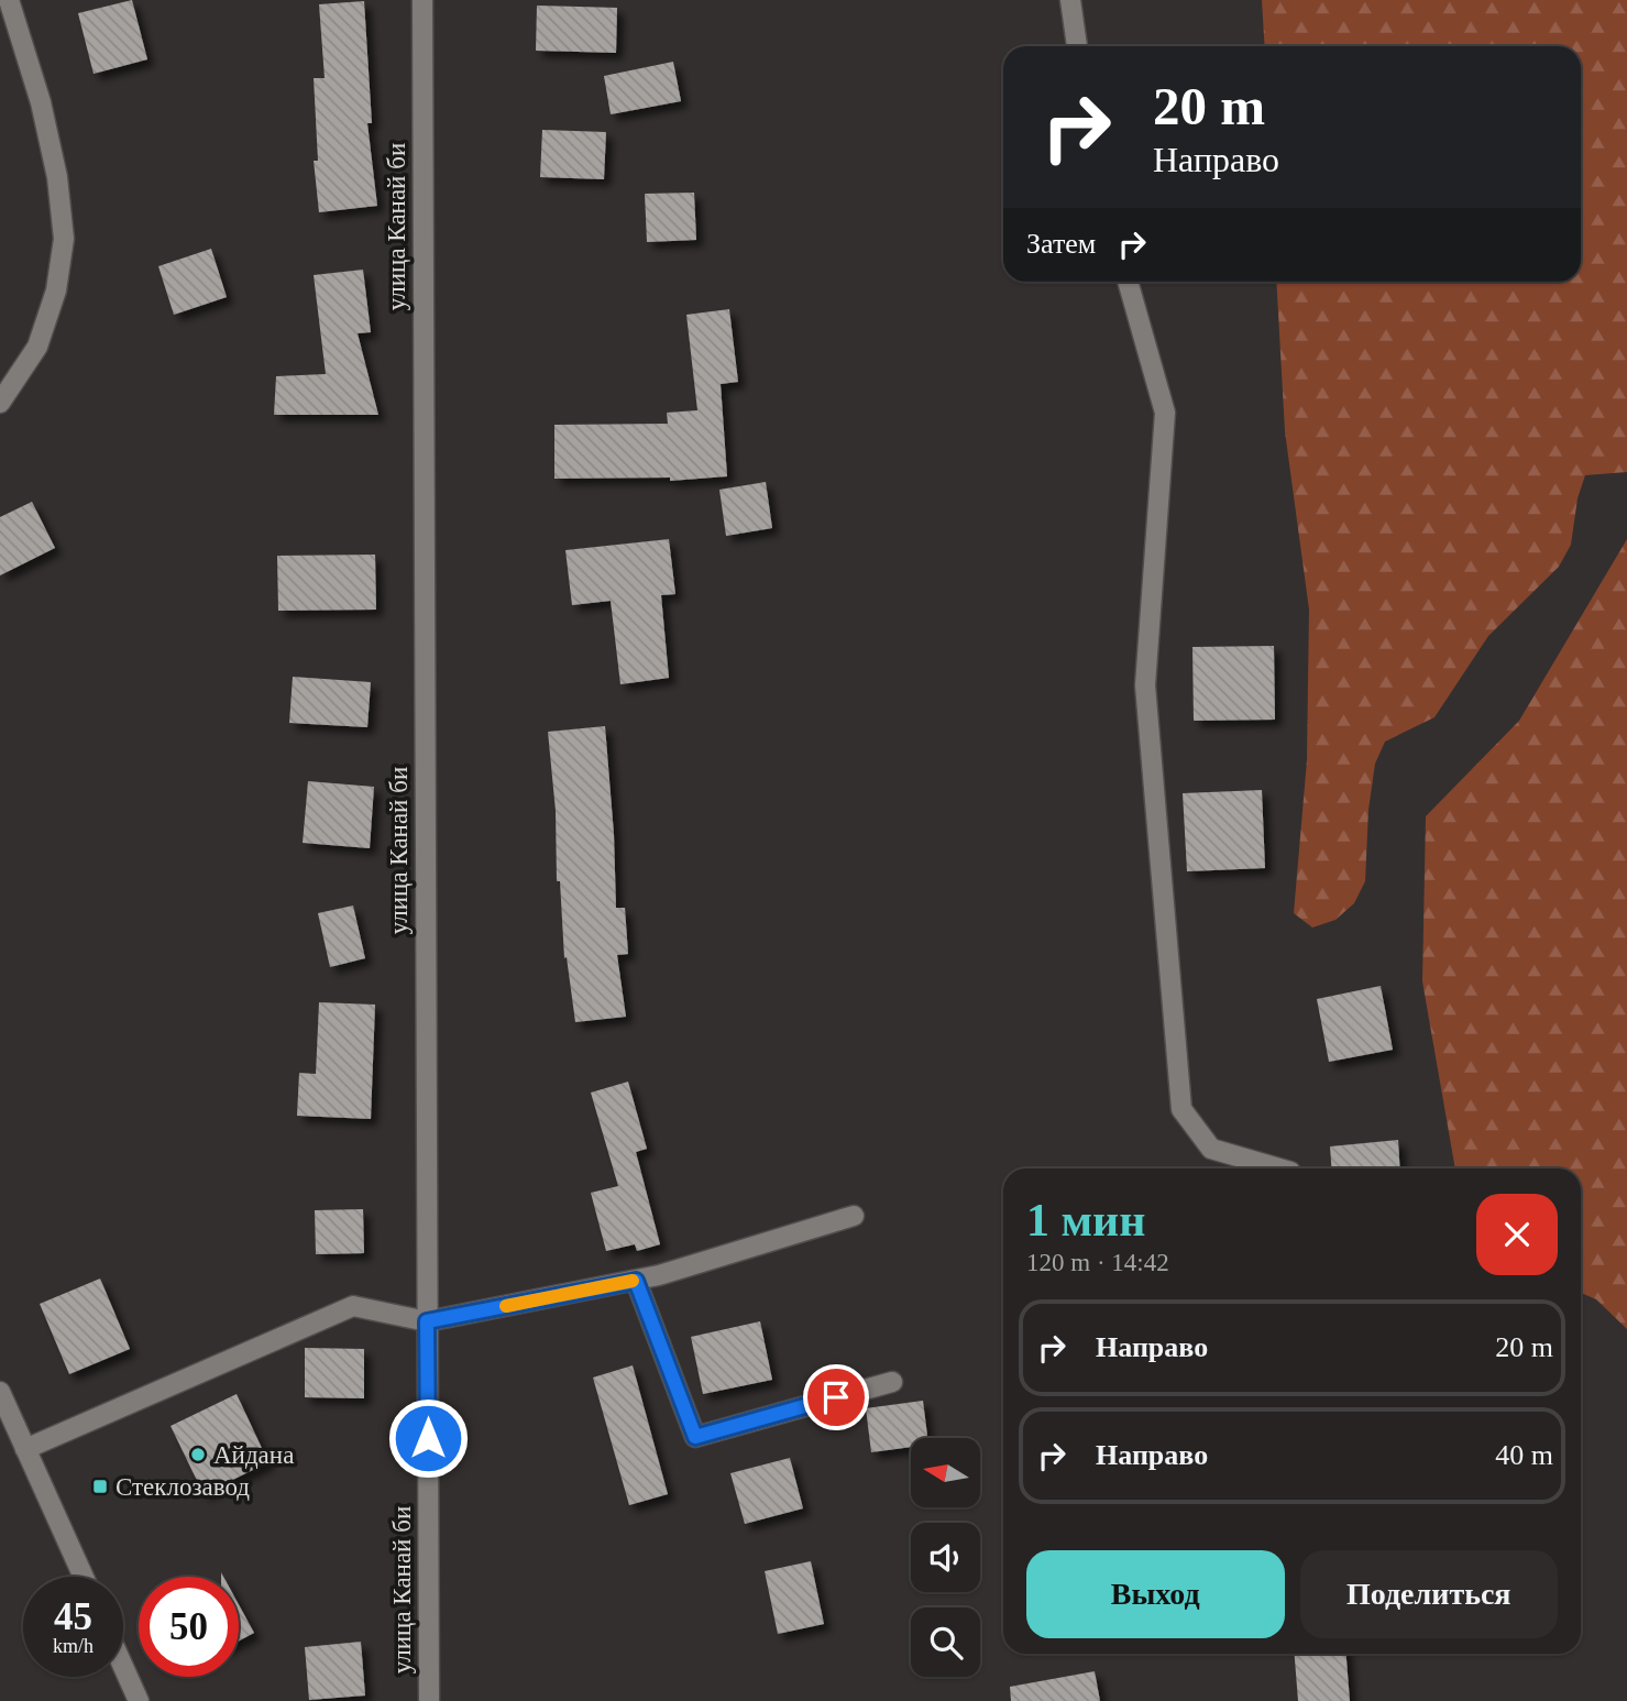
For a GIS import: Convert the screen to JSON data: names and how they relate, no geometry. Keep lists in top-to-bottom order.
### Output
{
  "streets": {
    "main road": ["улица Канай би"]
  },
  "places": {
    "other": ["Айдана"],
    "transit": ["Стеклозавод"]
  },
  "north": "left",
  "page": {
    "turn": ["20 m", "Направо"],
    "then": "Затем",
    "heading": ["1 мин", "120 m · 14:42"],
    "list": [
      {
        "name": "Направо",
        "value": "20 m"
      },
      {
        "name": "Направо",
        "value": "40 m"
      }
    ],
    "buttons": ["Выход", "Поделиться"],
    "speed": "45 km/h",
    "limit": "50"
  }
}
